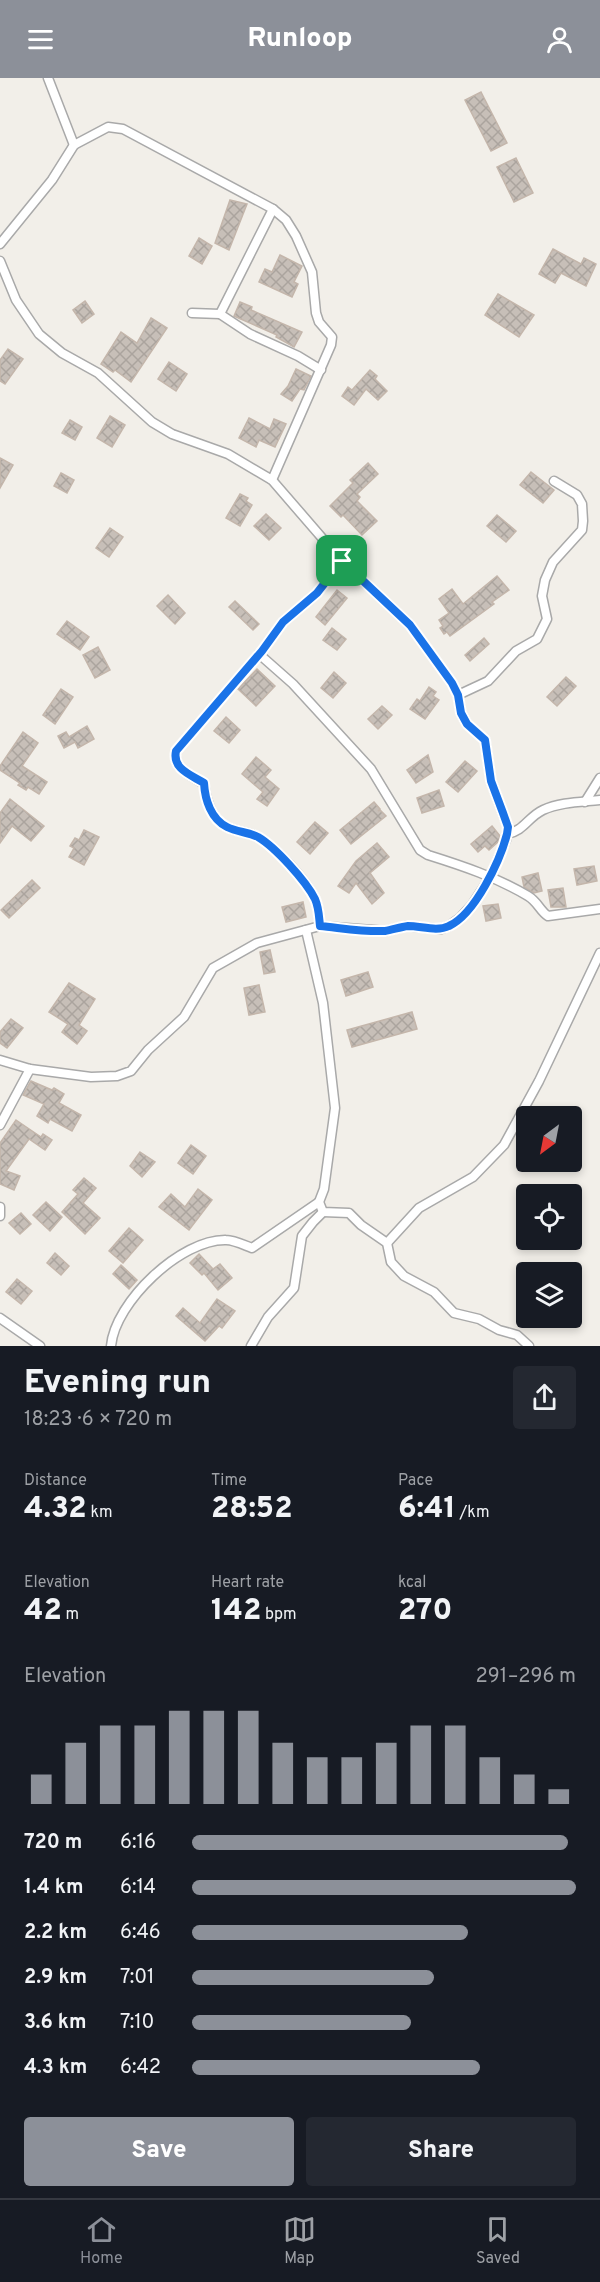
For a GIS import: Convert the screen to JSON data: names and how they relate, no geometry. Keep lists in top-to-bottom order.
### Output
{
  "north": "bottom left",
  "page": {
    "header": "Runloop",
    "heading": ["Evening run", "18:23 · 6 × 720 m"],
    "stats": [
      ["Distance", "4.32 km"],
      ["Time", "28:52"],
      ["Pace", "6:41 /km"],
      ["Elevation", "42 m"],
      ["Heart rate", "142 bpm"],
      ["kcal", "270"]
    ],
    "chart": ["Elevation", "291–296 m"],
    "list": [
      {
        "name": "720 m",
        "note": "6:16"
      },
      {
        "name": "1.4 km",
        "note": "6:14"
      },
      {
        "name": "2.2 km",
        "note": "6:46"
      },
      {
        "name": "2.9 km",
        "note": "7:01"
      },
      {
        "name": "3.6 km",
        "note": "7:10"
      },
      {
        "name": "4.3 km",
        "note": "6:42"
      }
    ],
    "buttons": ["Save", "Share"],
    "tabs": ["Home", "Map", "Saved"]
  }
}
